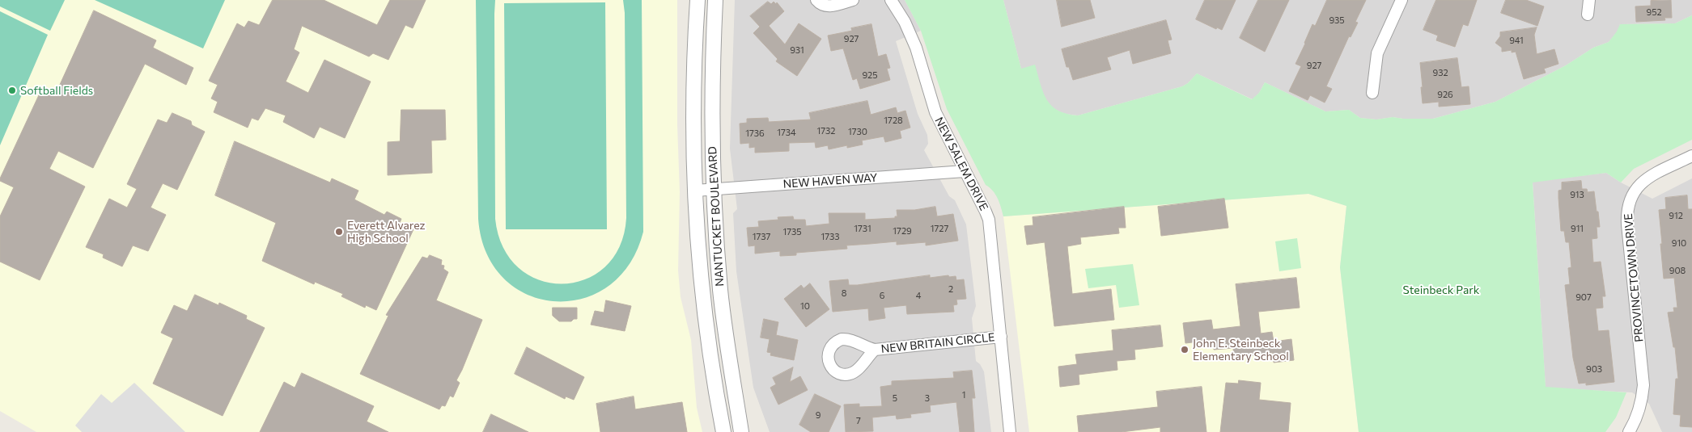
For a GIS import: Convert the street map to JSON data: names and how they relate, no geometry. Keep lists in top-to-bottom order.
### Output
{
  "streets": {
    "street": [
      "NEW SALEM DRIVE",
      "NEW HAVEN WAY",
      "NANTUCKET BOULEVARD",
      "PROVINCETOWN DRIVE",
      "NEW BRITAIN CIRCLE"
    ]
  },
  "crossings": [
    ["NEW SALEM DRIVE", "NEW HAVEN WAY"],
    ["NEW SALEM DRIVE", "NEW BRITAIN CIRCLE"],
    ["NEW HAVEN WAY", "NANTUCKET BOULEVARD"]
  ],
  "parks": ["Steinbeck Park"],
  "places": ["Softball Fields", "Everett Alvarez High School", "John E. Steinbeck Elementary School"],
  "house_numbers": [
    "952",
    "935",
    "927",
    "941",
    "931",
    "927",
    "932",
    "925",
    "926",
    "1728",
    "1732",
    "1730",
    "1734",
    "1736",
    "913",
    "912",
    "1731",
    "1727",
    "911",
    "1729",
    "1735",
    "1737",
    "1733",
    "910",
    "908",
    "2",
    "8",
    "6",
    "4",
    "907",
    "10",
    "903",
    "1",
    "5",
    "3",
    "9",
    "7"
  ]
}
